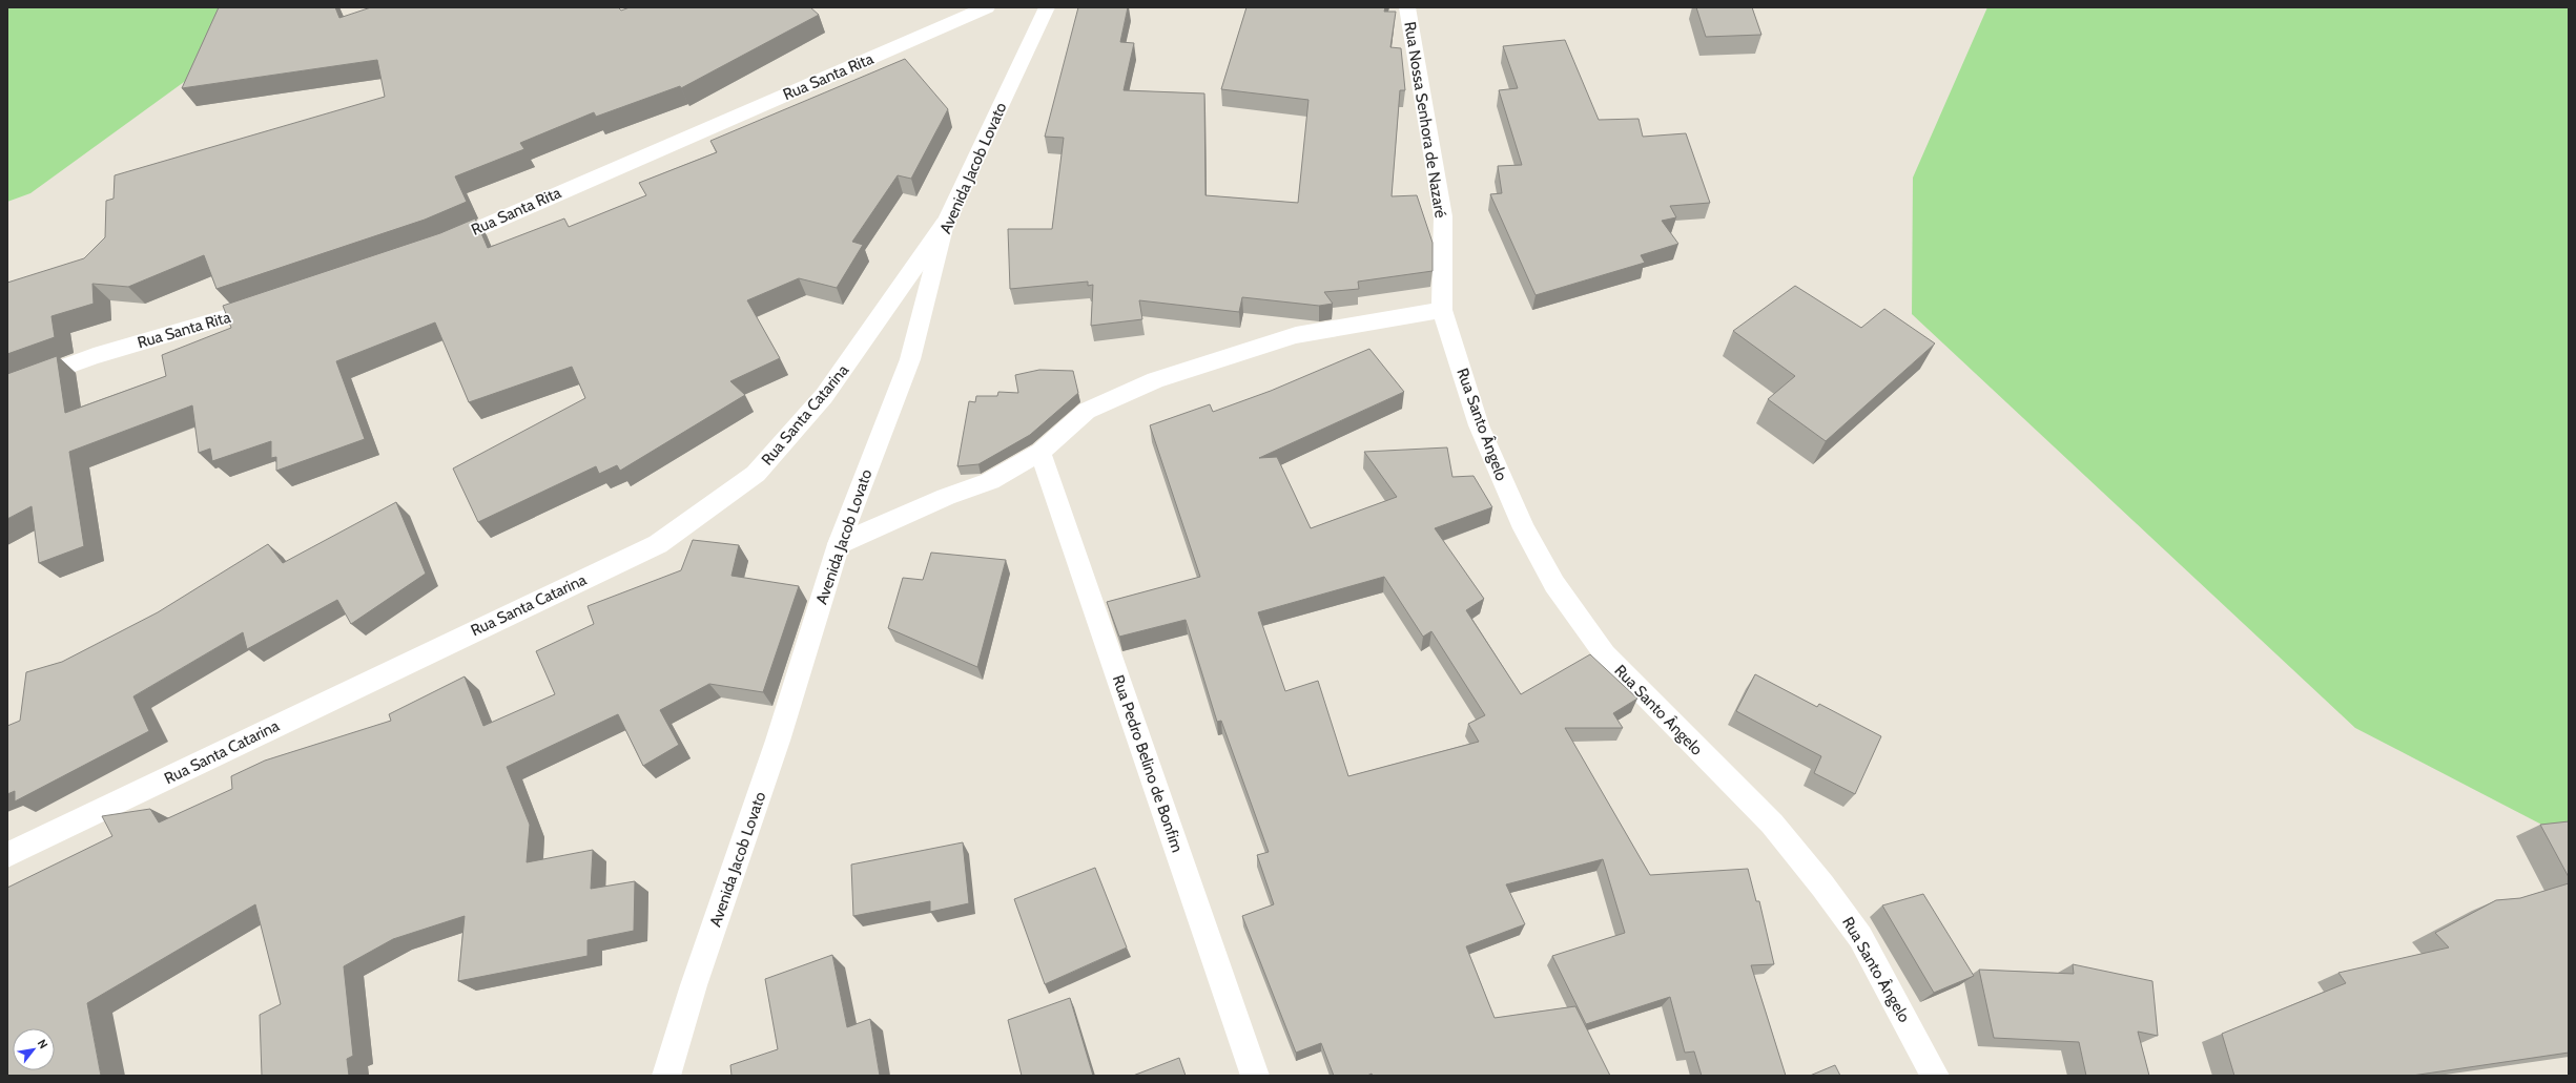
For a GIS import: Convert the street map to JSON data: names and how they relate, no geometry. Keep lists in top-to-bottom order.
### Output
{
  "streets": {
    "street": [
      "Rua Santa Rita",
      "Rua Nossa Senhora de Nazaré",
      "Avenida Jacob Lovato",
      "Rua Santa Catarina",
      "Rua Santo Ângelo",
      "Rua Pedro Belino de Bonfim"
    ]
  },
  "crossings": [
    ["Rua Nossa Senhora de Nazaré", "Rua Santo Ângelo"],
    ["Avenida Jacob Lovato", "Rua Santa Catarina"]
  ],
  "north": "top right"
}
